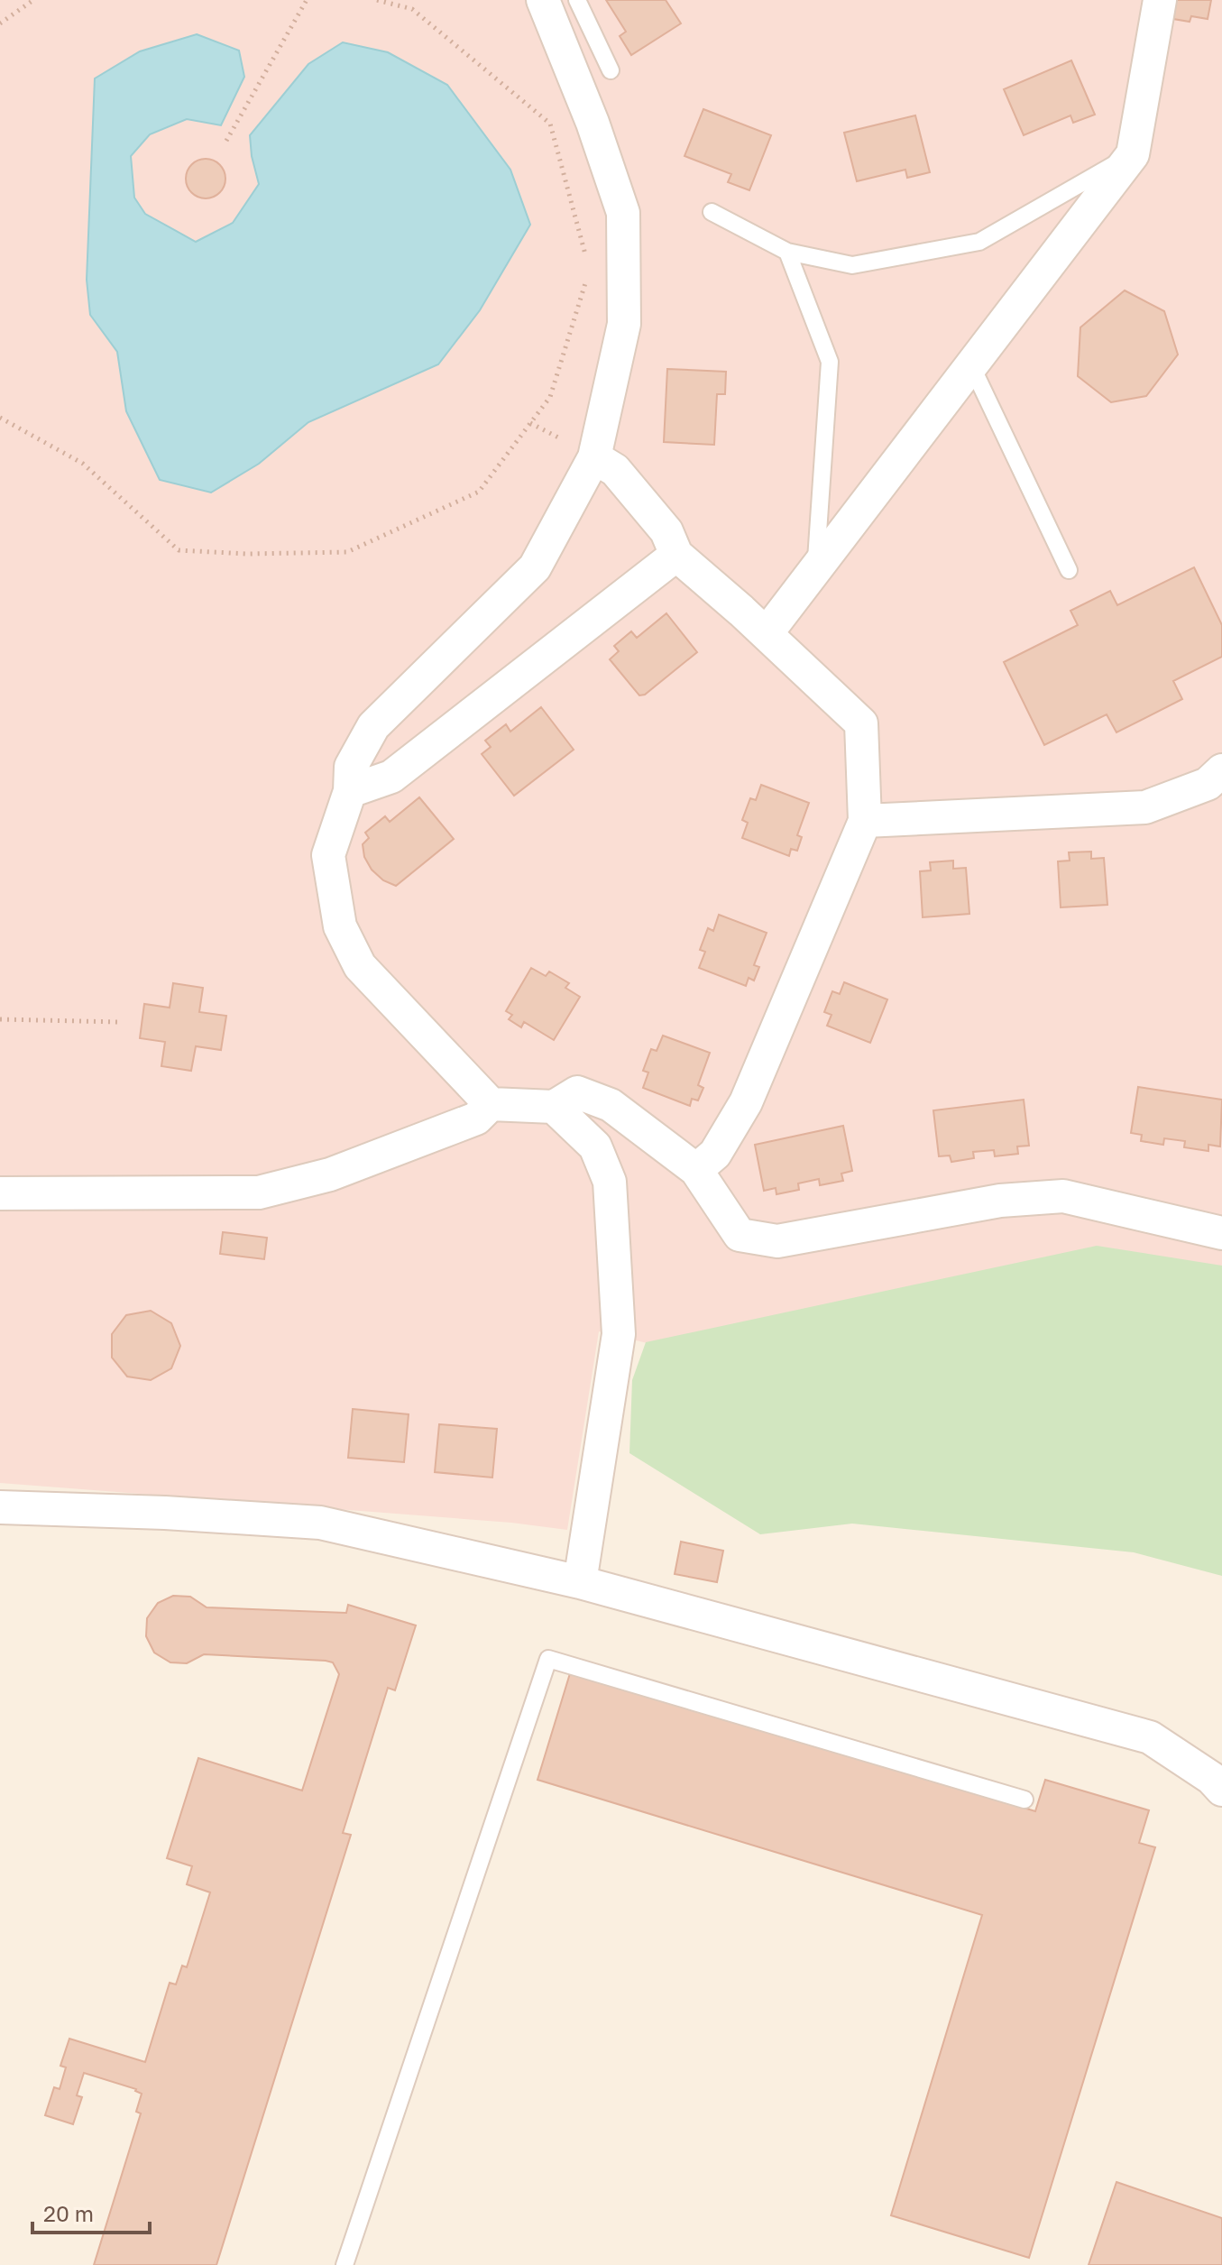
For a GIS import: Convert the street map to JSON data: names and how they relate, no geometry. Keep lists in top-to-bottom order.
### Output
{
  "scale_bar": "20 m"
}
